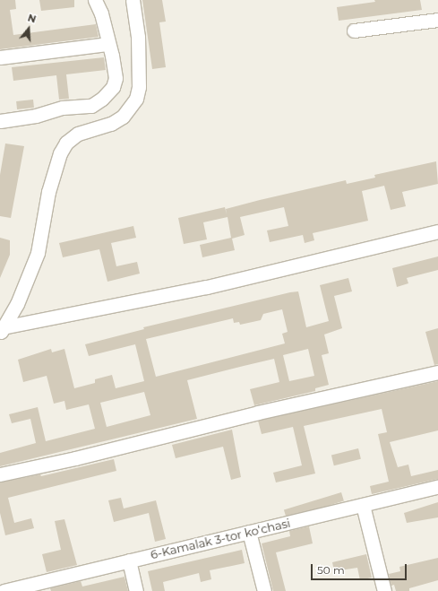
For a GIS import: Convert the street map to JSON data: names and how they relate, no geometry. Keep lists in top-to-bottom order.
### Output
{
  "streets": {
    "street": ["6-Kamalak 3-tor koʻchasi"]
  },
  "scale_bar": "50 m",
  "north": "top"
}
